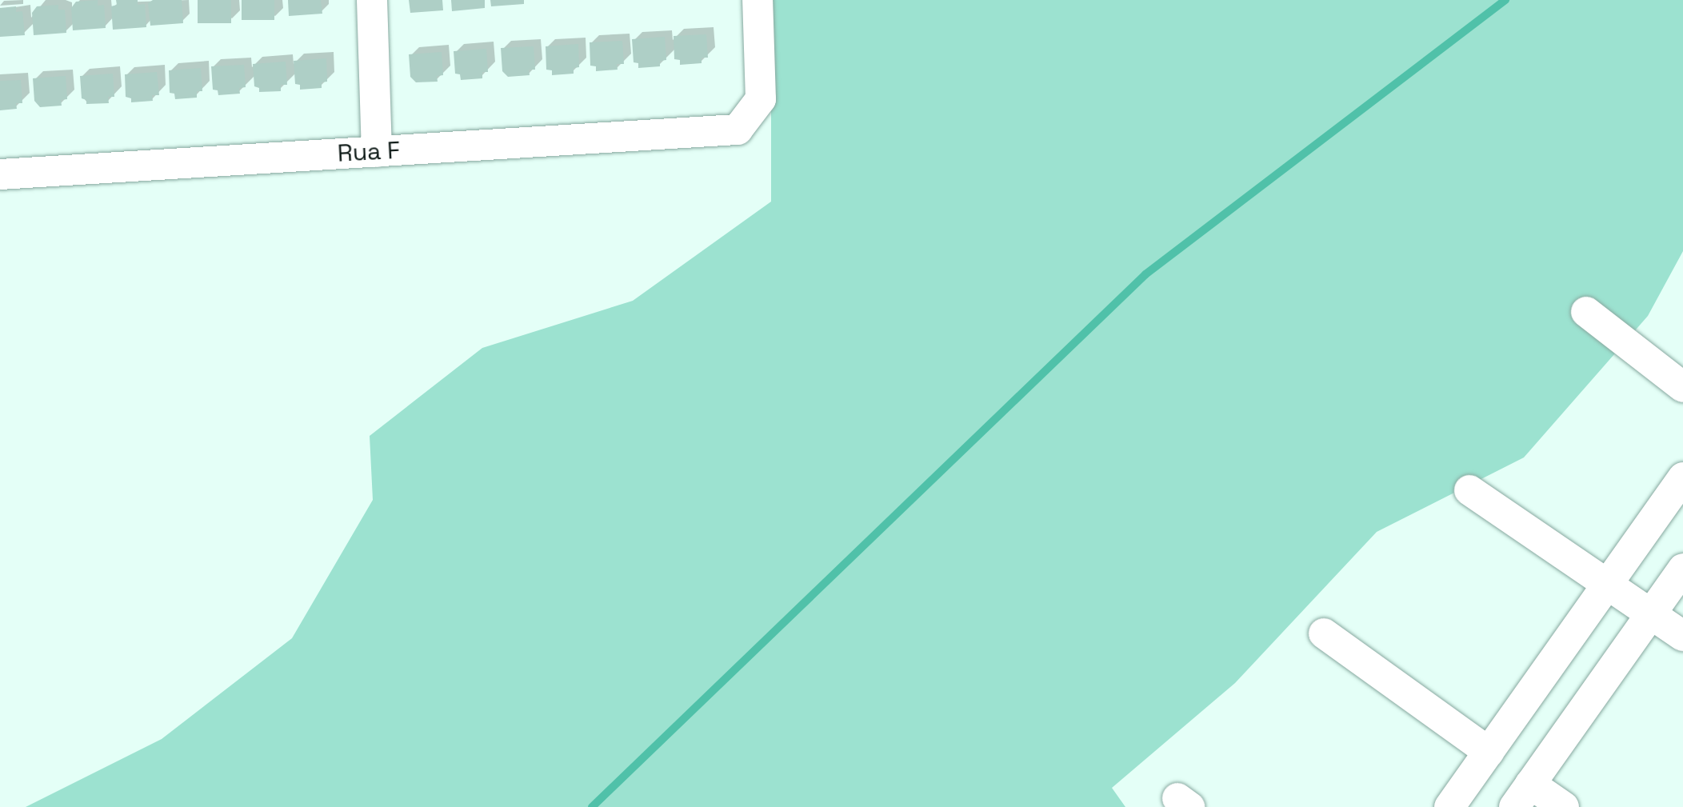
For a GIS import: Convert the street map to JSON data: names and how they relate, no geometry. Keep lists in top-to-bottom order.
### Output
{
  "streets": {
    "street": ["Rua F"]
  }
}
